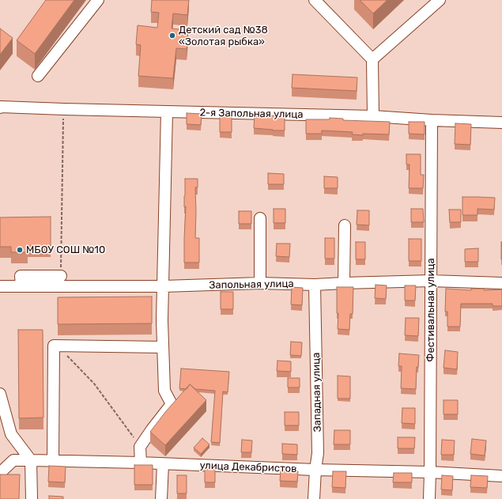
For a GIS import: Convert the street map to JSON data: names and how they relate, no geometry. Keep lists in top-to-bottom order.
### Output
{
  "streets": {
    "street": [
      "2-я Запольная улица",
      "Запольная улица",
      "Фестивальная улица",
      "Западная улица",
      "улица Декабристов"
    ]
  },
  "crossings": [
    ["2-я Запольная улица", "Фестивальная улица"],
    ["Запольная улица", "Фестивальная улица"],
    ["Запольная улица", "Западная улица"],
    ["Фестивальная улица", "улица Декабристов"],
    ["Западная улица", "улица Декабристов"]
  ],
  "places": ["Детский сад №38 «Золотая рыбка»", "МБОУ СОШ №10"]
}
